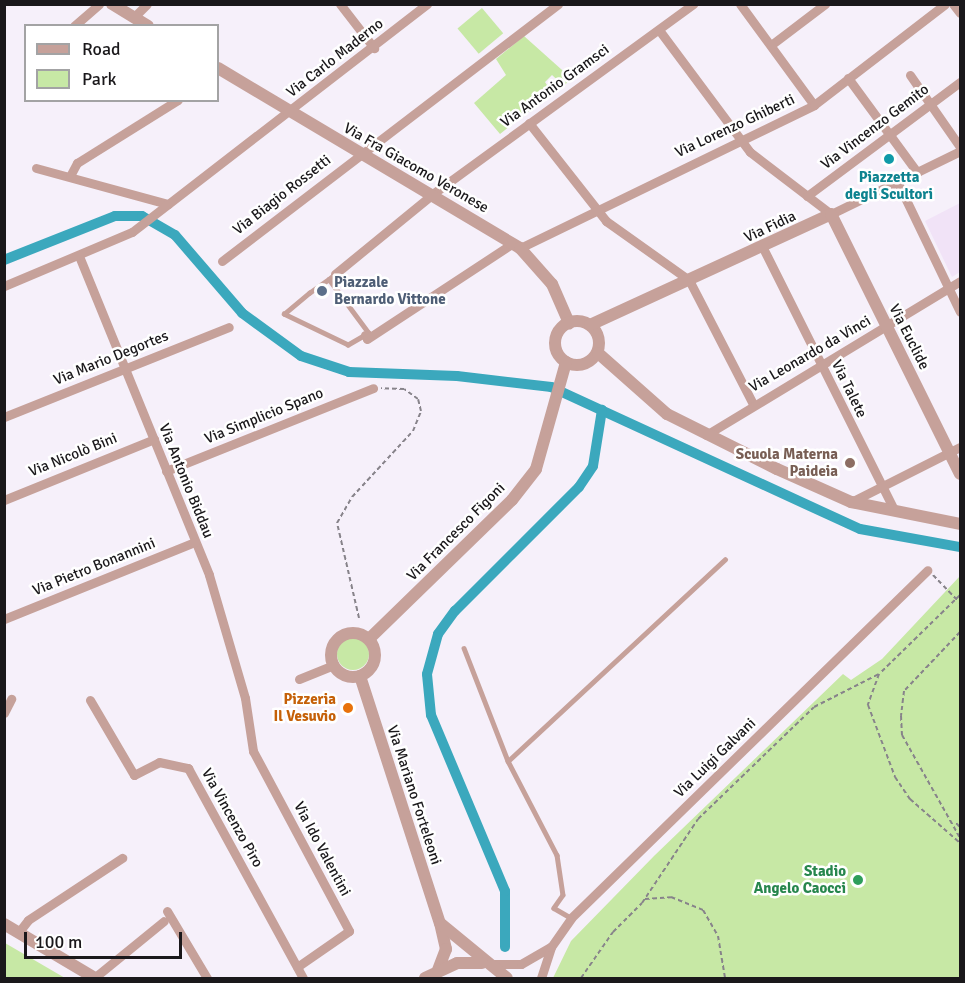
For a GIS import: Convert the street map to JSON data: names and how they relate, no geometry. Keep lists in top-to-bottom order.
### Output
{
  "streets": {
    "street": [
      "Via Carlo Maderno",
      "Via Antonio Gramsci",
      "Via Lorenzo Ghiberti",
      "Via Vincenzo Gemito",
      "Via Fra Giacomo Veronese",
      "Via Biagio Rossetti",
      "Via Fidia",
      "Via Euclide",
      "Via Leonardo da Vinci",
      "Via Mario Degortes",
      "Via Talete",
      "Via Simplicio Spano",
      "Via Nicolò Bini",
      "Via Antonio Biddau",
      "Via Francesco Figoni",
      "Via Pietro Bonannini",
      "Via Luigi Galvani",
      "Via Mariano Forteleoni",
      "Via Vincenzo Piro",
      "Via Ido Valentini"
    ]
  },
  "crossings": [
    ["Via Carlo Maderno", "Via Fra Giacomo Veronese"],
    ["Via Carlo Maderno", "Via Antonio Biddau"],
    ["Via Antonio Gramsci", "Via Fra Giacomo Veronese"],
    ["Via Lorenzo Ghiberti", "Via Fra Giacomo Veronese"],
    ["Via Fra Giacomo Veronese", "Via Biagio Rossetti"],
    ["Via Fra Giacomo Veronese", "Via Fidia"],
    ["Via Fra Giacomo Veronese", "Via Francesco Figoni"],
    ["Via Fidia", "Via Euclide"],
    ["Via Fidia", "Via Talete"],
    ["Via Fidia", "Via Francesco Figoni"],
    ["Via Euclide", "Via Leonardo da Vinci"],
    ["Via Leonardo da Vinci", "Via Talete"],
    ["Via Mario Degortes", "Via Antonio Biddau"],
    ["Via Simplicio Spano", "Via Antonio Biddau"],
    ["Via Nicolò Bini", "Via Antonio Biddau"],
    ["Via Antonio Biddau", "Via Pietro Bonannini"],
    ["Via Antonio Biddau", "Via Ido Valentini"],
    ["Via Francesco Figoni", "Via Mariano Forteleoni"],
    ["Via Vincenzo Piro", "Via Ido Valentini"]
  ],
  "places": [
    "Piazzetta degli Scultori",
    "Piazzale Bernardo Vittone",
    "Scuola Materna Paideia",
    "Pizzeria Il Vesuvio",
    "Stadio Angelo Caocci"
  ],
  "legend": ["Road", "Park"],
  "scale_bar": "100 m"
}
